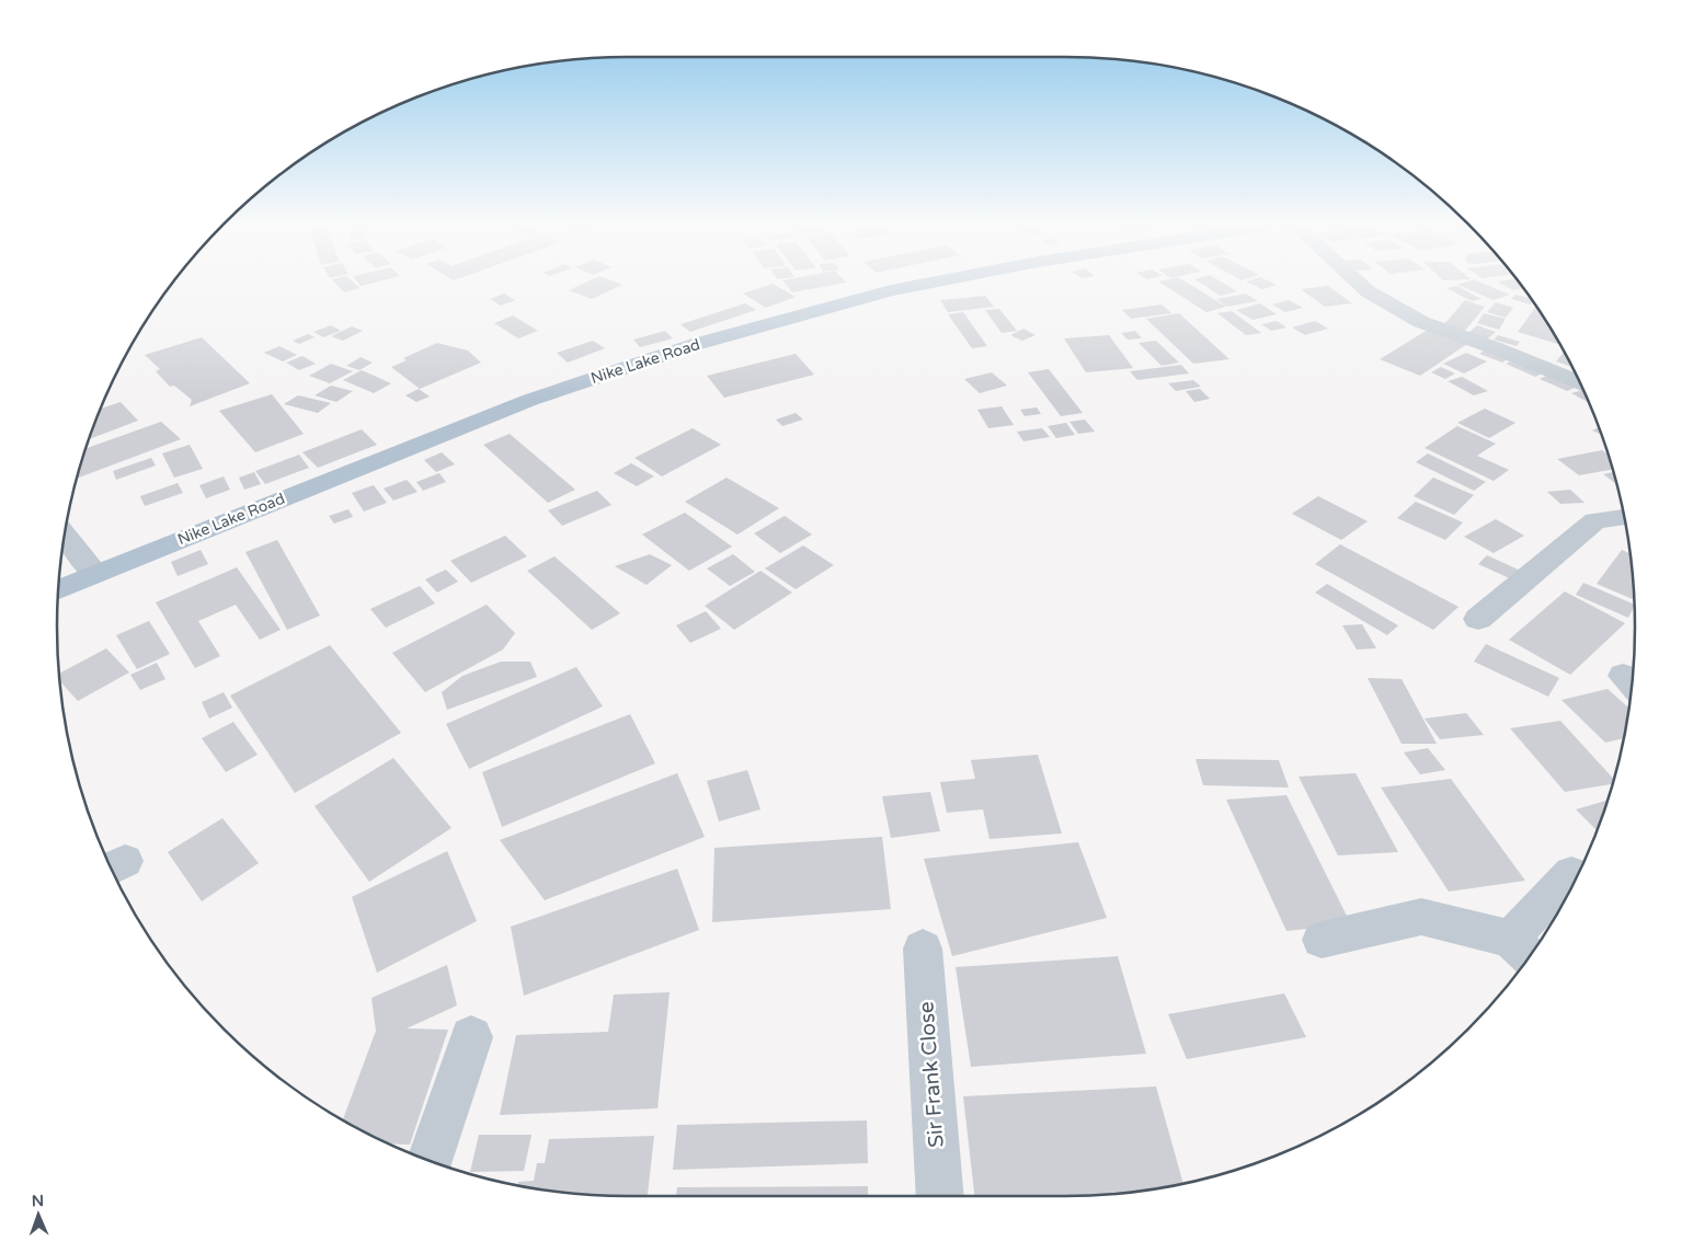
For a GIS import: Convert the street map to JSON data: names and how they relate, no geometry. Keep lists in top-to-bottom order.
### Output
{
  "streets": {
    "main road": ["Nike Lake Road"],
    "street": ["Sir Frank Close"]
  },
  "north": "top"
}
